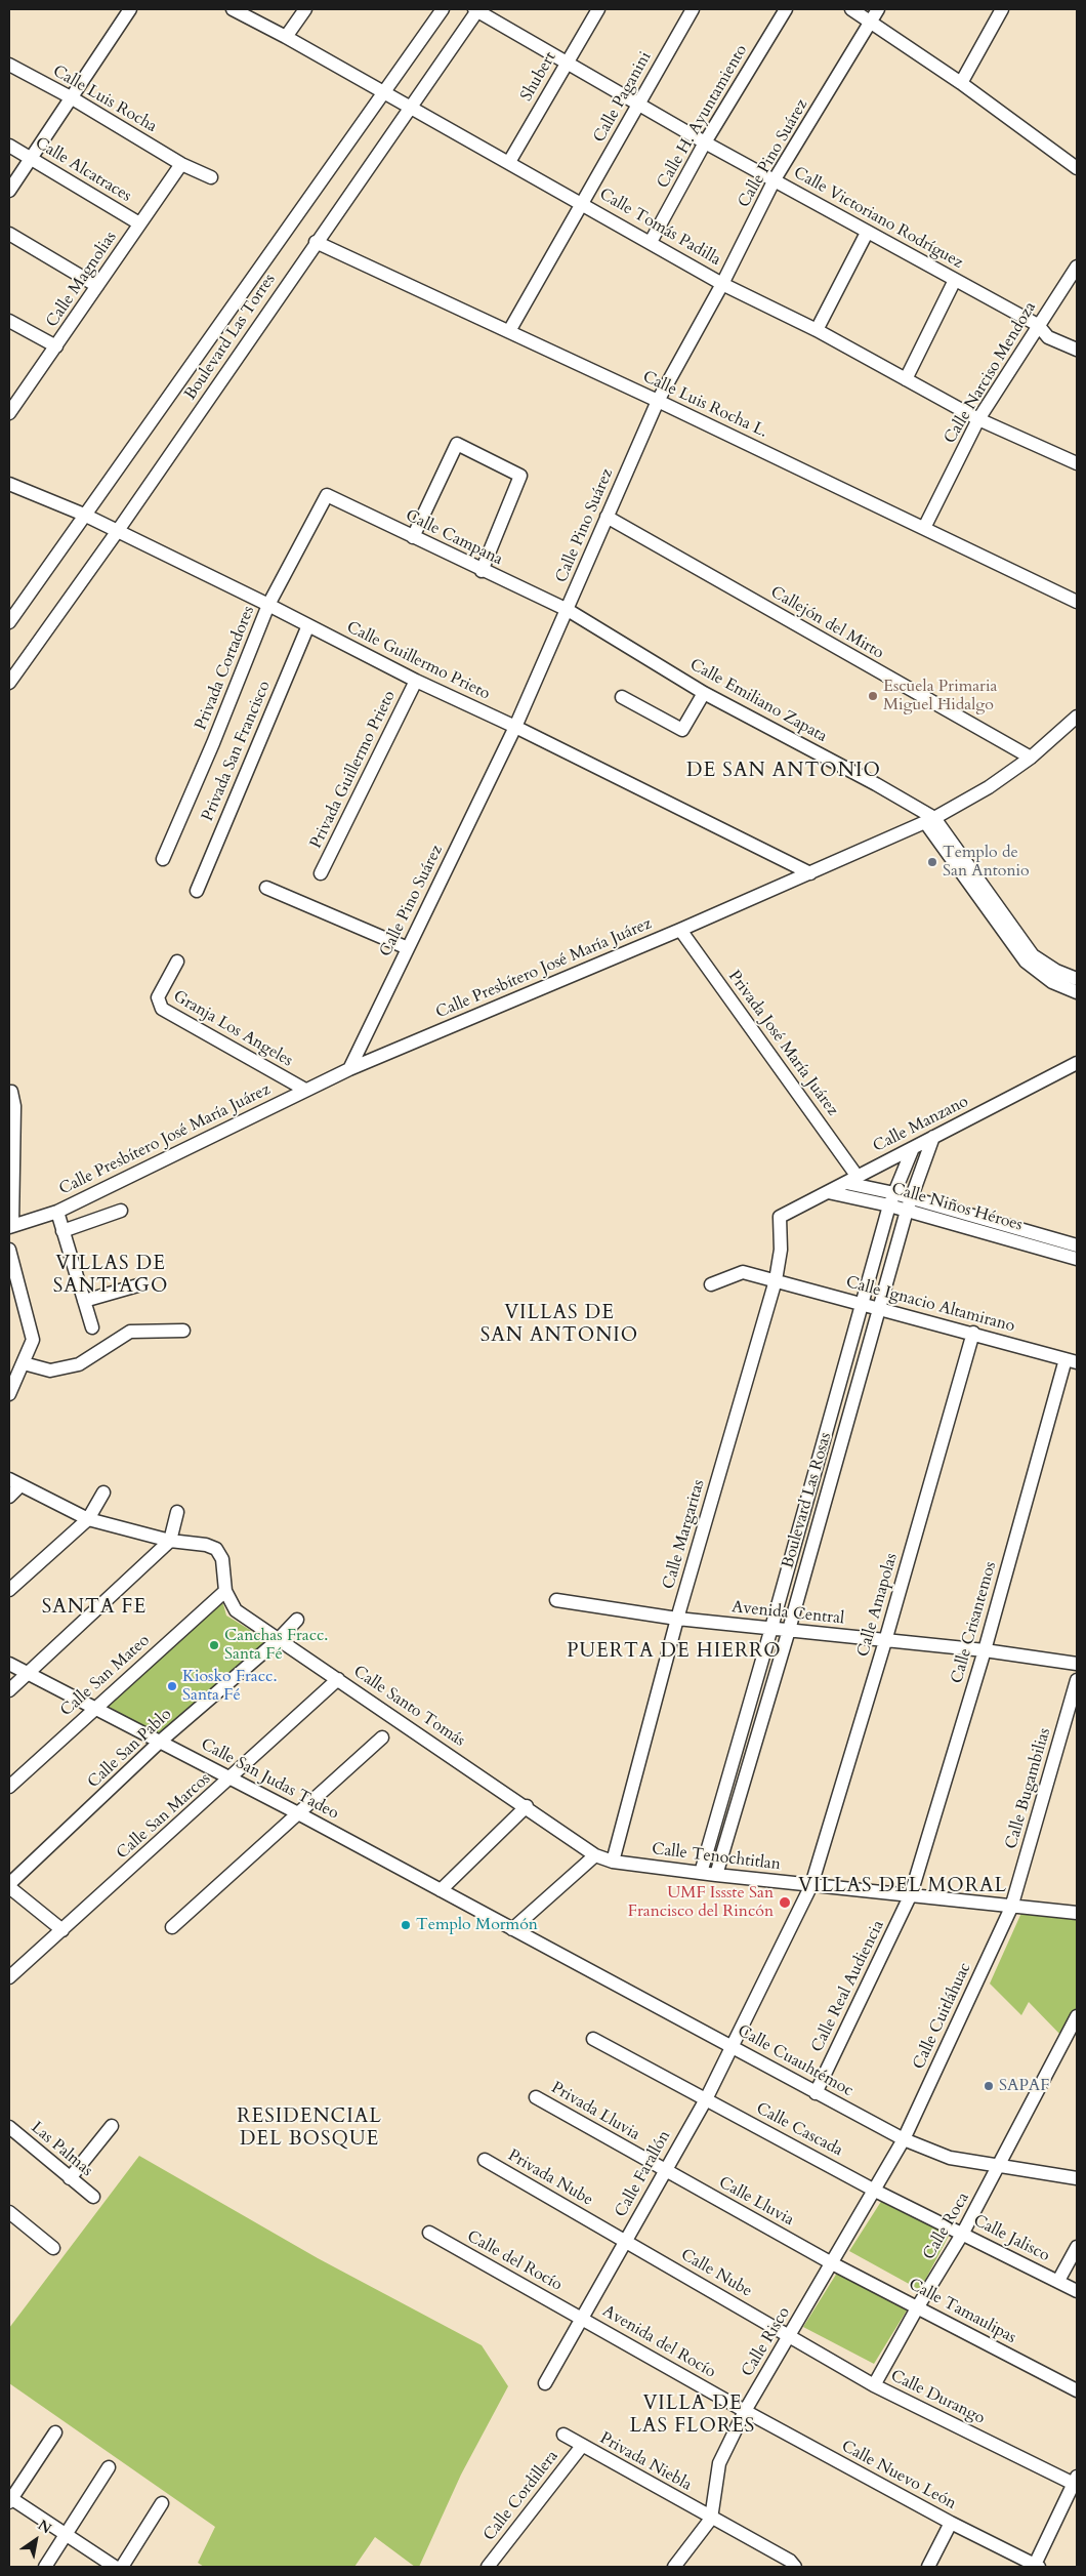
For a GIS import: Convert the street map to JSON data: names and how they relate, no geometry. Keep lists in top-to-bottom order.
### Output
{
  "streets": {
    "street": [
      "Shubert",
      "Calle Paganini",
      "Calle Luis Rocha",
      "Calle H. Ayuntamiento",
      "Calle Pino Suárez",
      "Calle Alcatraces",
      "Calle Victoriano Rodríguez",
      "Calle Tomás Padilla",
      "Calle Magnolias",
      "Boulevard Las Torres",
      "Calle Narciso Mendoza",
      "Calle Luis Rocha L.",
      "Calle Campana",
      "Callejón del Mirto",
      "Calle Guillermo Prieto",
      "Privada Cortadores",
      "Calle Emiliano Zapata",
      "Privada San Francisco",
      "Privada Guillermo Prieto",
      "Calle Presbítero José María Juárez",
      "Granja Los Angeles",
      "Privada José María Juárez",
      "Calle Manzano",
      "Calle Niños Héroes",
      "Calle Ignacio Altamirano",
      "Boulevard Las Rosas",
      "Calle Margaritas",
      "Calle Amapolas",
      "Avenida Central",
      "Calle Crisantemos",
      "Calle San Mateo",
      "Calle Santo Tomás",
      "Calle San Pablo",
      "Calle San Judas Tadeo",
      "Calle Bugambilias",
      "Calle San Marcos",
      "Calle Tenochtitlan",
      "Calle Real Audiencia",
      "Calle Cuitláhuac",
      "Calle Cuauhtémoc",
      "Privada Lluvia",
      "Calle Cascada",
      "Las Palmas",
      "Calle Farallón",
      "Privada Nube",
      "Calle Lluvia",
      "Calle Roca",
      "Calle Jalisco",
      "Calle del Rocío",
      "Calle Nube",
      "Calle Tamaulipas",
      "Avenida del Rocío",
      "Calle Risco",
      "Calle Durango",
      "Privada Niebla",
      "Calle Nuevo León",
      "Calle Cordillera"
    ]
  },
  "crossings": [
    ["Shubert", "Calle Victoriano Rodríguez"],
    ["Shubert", "Calle Tomás Padilla"],
    ["Calle Paganini", "Calle Victoriano Rodríguez"],
    ["Calle Paganini", "Calle Tomás Padilla"],
    ["Calle Paganini", "Calle Luis Rocha L."],
    ["Calle Luis Rocha", "Calle Magnolias"],
    ["Calle H. Ayuntamiento", "Calle Victoriano Rodríguez"],
    ["Calle H. Ayuntamiento", "Calle Tomás Padilla"],
    ["Calle Pino Suárez", "Calle Victoriano Rodríguez"],
    ["Calle Pino Suárez", "Calle Tomás Padilla"],
    ["Calle Pino Suárez", "Calle Luis Rocha L."],
    ["Calle Pino Suárez", "Calle Campana"],
    ["Calle Pino Suárez", "Callejón del Mirto"],
    ["Calle Pino Suárez", "Calle Guillermo Prieto"],
    ["Calle Pino Suárez", "Calle Emiliano Zapata"],
    ["Calle Pino Suárez", "Calle Presbítero José María Juárez"],
    ["Calle Alcatraces", "Calle Magnolias"],
    ["Calle Victoriano Rodríguez", "Boulevard Las Torres"],
    ["Calle Victoriano Rodríguez", "Calle Narciso Mendoza"],
    ["Calle Tomás Padilla", "Boulevard Las Torres"],
    ["Calle Tomás Padilla", "Calle Narciso Mendoza"],
    ["Boulevard Las Torres", "Calle Luis Rocha L."],
    ["Boulevard Las Torres", "Calle Guillermo Prieto"],
    ["Calle Narciso Mendoza", "Calle Luis Rocha L."],
    ["Calle Campana", "Privada Cortadores"],
    ["Calle Campana", "Calle Emiliano Zapata"],
    ["Callejón del Mirto", "Calle Presbítero José María Juárez"],
    ["Calle Guillermo Prieto", "Privada Cortadores"],
    ["Calle Guillermo Prieto", "Privada San Francisco"],
    ["Calle Guillermo Prieto", "Privada Guillermo Prieto"],
    ["Calle Guillermo Prieto", "Calle Presbítero José María Juárez"],
    ["Calle Emiliano Zapata", "Calle Presbítero José María Juárez"],
    ["Calle Presbítero José María Juárez", "Granja Los Angeles"],
    ["Calle Presbítero José María Juárez", "Privada José María Juárez"],
    ["Privada José María Juárez", "Calle Manzano"],
    ["Privada José María Juárez", "Calle Niños Héroes"],
    ["Calle Manzano", "Calle Niños Héroes"],
    ["Calle Manzano", "Boulevard Las Rosas"],
    ["Calle Manzano", "Calle Margaritas"],
    ["Calle Niños Héroes", "Boulevard Las Rosas"],
    ["Calle Ignacio Altamirano", "Boulevard Las Rosas"],
    ["Calle Ignacio Altamirano", "Calle Margaritas"],
    ["Calle Ignacio Altamirano", "Calle Amapolas"],
    ["Calle Ignacio Altamirano", "Calle Crisantemos"],
    ["Boulevard Las Rosas", "Avenida Central"],
    ["Boulevard Las Rosas", "Calle Tenochtitlan"],
    ["Calle Margaritas", "Avenida Central"],
    ["Calle Margaritas", "Calle Tenochtitlan"],
    ["Calle Amapolas", "Avenida Central"],
    ["Calle Amapolas", "Calle Tenochtitlan"],
    ["Calle Amapolas", "Calle Cuauhtémoc"],
    ["Calle Amapolas", "Calle Farallón"],
    ["Avenida Central", "Calle Crisantemos"],
    ["Calle Crisantemos", "Calle Tenochtitlan"],
    ["Calle Crisantemos", "Calle Real Audiencia"],
    ["Calle San Mateo", "Calle Santo Tomás"],
    ["Calle San Mateo", "Calle San Judas Tadeo"],
    ["Calle Santo Tomás", "Calle San Pablo"],
    ["Calle Santo Tomás", "Calle San Marcos"],
    ["Calle Santo Tomás", "Calle Tenochtitlan"],
    ["Calle San Pablo", "Calle San Judas Tadeo"],
    ["Calle San Judas Tadeo", "Calle San Marcos"],
    ["Calle San Judas Tadeo", "Calle Cuauhtémoc"],
    ["Calle Bugambilias", "Calle Tenochtitlan"],
    ["Calle Bugambilias", "Calle Cuitláhuac"],
    ["Calle Tenochtitlan", "Calle Real Audiencia"],
    ["Calle Tenochtitlan", "Calle Cuitláhuac"],
    ["Calle Real Audiencia", "Calle Cuauhtémoc"],
    ["Calle Cuitláhuac", "Calle Cuauhtémoc"],
    ["Calle Cuitláhuac", "Calle Risco"],
    ["Calle Cuauhtémoc", "Calle Farallón"],
    ["Calle Cuauhtémoc", "Calle Roca"],
    ["Calle Cuauhtémoc", "Calle Risco"],
    ["Privada Lluvia", "Calle Farallón"],
    ["Privada Lluvia", "Calle Lluvia"],
    ["Calle Cascada", "Calle Farallón"],
    ["Calle Cascada", "Calle Jalisco"],
    ["Calle Cascada", "Calle Risco"],
    ["Calle Farallón", "Privada Nube"],
    ["Calle Farallón", "Calle Lluvia"],
    ["Calle Farallón", "Calle del Rocío"],
    ["Calle Farallón", "Calle Nube"],
    ["Calle Farallón", "Avenida del Rocío"],
    ["Privada Nube", "Calle Nube"],
    ["Calle Lluvia", "Calle Tamaulipas"],
    ["Calle Lluvia", "Calle Risco"],
    ["Calle Roca", "Calle Jalisco"],
    ["Calle Roca", "Calle Tamaulipas"],
    ["Calle Roca", "Calle Durango"],
    ["Calle Jalisco", "Calle Risco"],
    ["Calle del Rocío", "Avenida del Rocío"],
    ["Calle Nube", "Calle Risco"],
    ["Calle Nube", "Calle Durango"],
    ["Calle Tamaulipas", "Calle Risco"],
    ["Avenida del Rocío", "Calle Risco"],
    ["Avenida del Rocío", "Calle Nuevo León"],
    ["Calle Risco", "Calle Durango"],
    ["Calle Risco", "Privada Niebla"],
    ["Calle Risco", "Calle Nuevo León"],
    ["Privada Niebla", "Calle Cordillera"]
  ],
  "districts": [
    "DE SAN ANTONIO",
    "VILLAS DE SANTIAGO",
    "VILLAS DE SAN ANTONIO",
    "SANTA FE",
    "PUERTA DE HIERRO",
    "VILLAS DEL MORAL",
    "RESIDENCIAL DEL BOSQUE",
    "VILLA DE LAS FLORES"
  ],
  "places": [
    "Escuela Primaria Miguel Hidalgo",
    "Templo de San Antonio",
    "Canchas Fracc. Santa Fé",
    "Kiosko Fracc. Santa Fé",
    "UMF Issste San Francisco del Rincón",
    "Templo Mormón",
    "SAPAF"
  ],
  "north": "top right"
}
